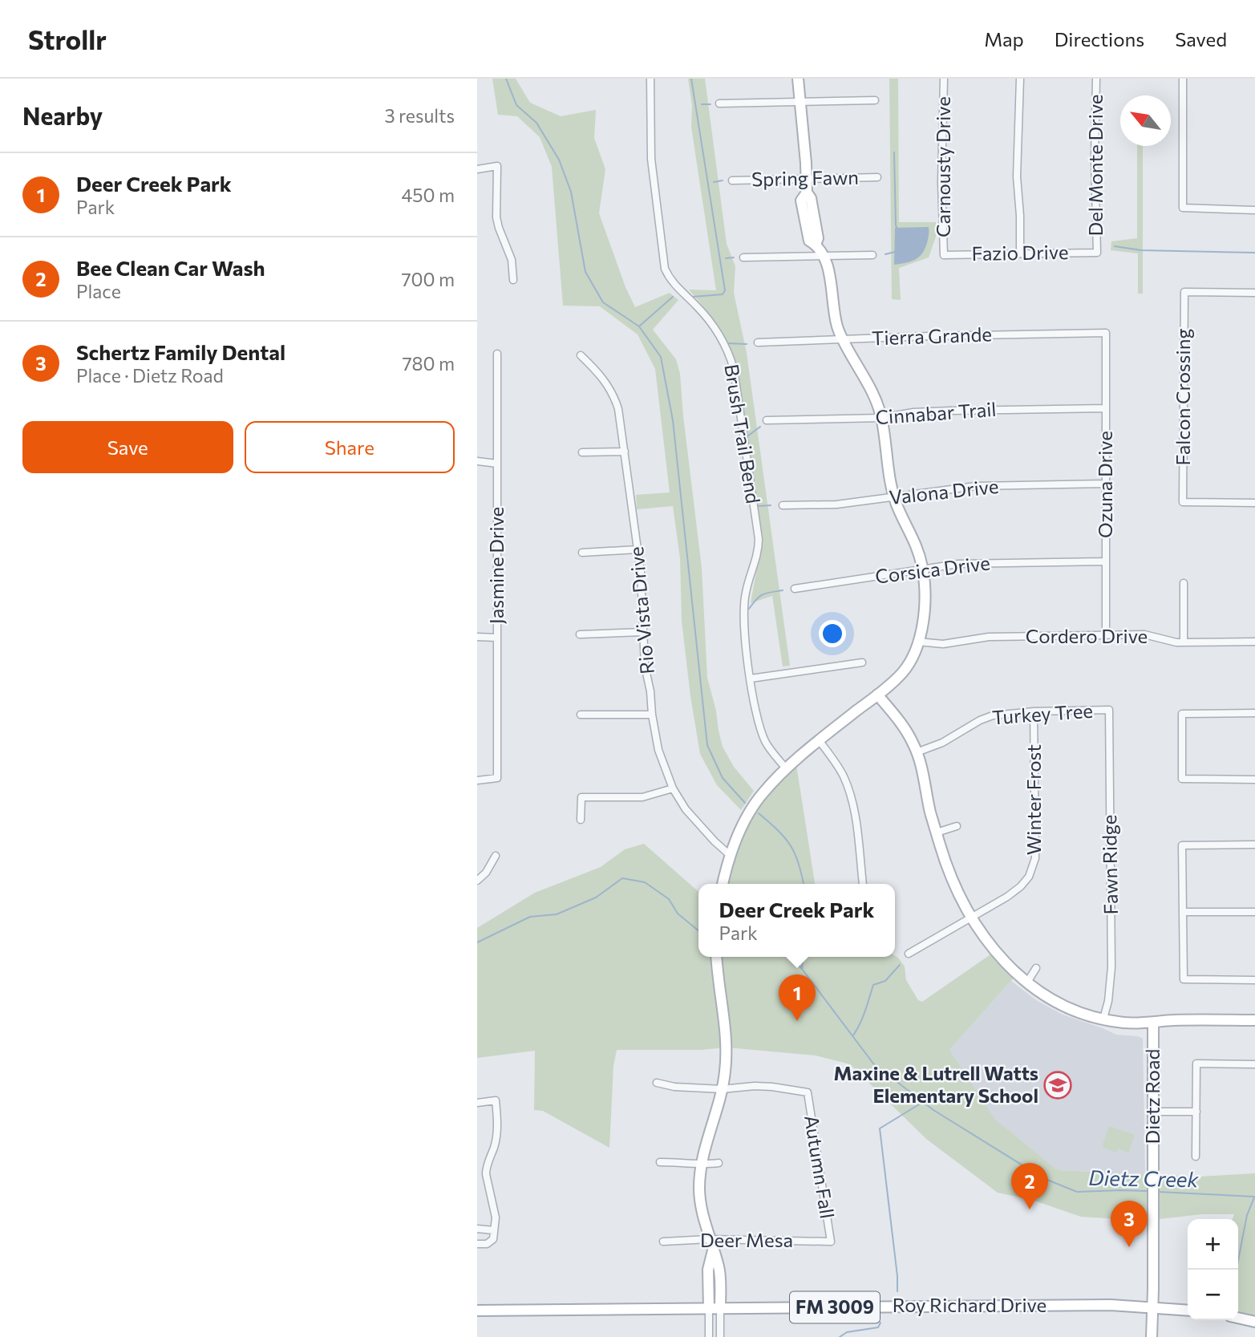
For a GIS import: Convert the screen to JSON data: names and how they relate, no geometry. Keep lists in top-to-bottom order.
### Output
{
  "streets": {
    "street": [
      "Del Monte Drive",
      "Carnousty Drive",
      "Spring Fawn",
      "Fazio Drive",
      "Tierra Grande",
      "Falcon Crossing",
      "Cinnabar Trail",
      "Brush Trail Bend",
      "Ozuna Drive",
      "Valona Drive",
      "Jasmine Drive",
      "Corsica Drive",
      "Rio Vista Drive",
      "Cordero Drive",
      "Turkey Tree",
      "Winter Frost",
      "Fawn Ridge",
      "Dietz Road",
      "Autumn Fall",
      "Deer Mesa",
      "Roy Richard Drive",
      "FM 3009"
    ]
  },
  "crossings": [
    ["Del Monte Drive", "Fazio Drive"],
    ["Carnousty Drive", "Fazio Drive"],
    ["Tierra Grande", "Ozuna Drive"],
    ["Cinnabar Trail", "Ozuna Drive"],
    ["Ozuna Drive", "Valona Drive"],
    ["Ozuna Drive", "Corsica Drive"],
    ["Ozuna Drive", "Cordero Drive"],
    ["Turkey Tree", "Winter Frost"],
    ["Turkey Tree", "Fawn Ridge"],
    ["Dietz Road", "Roy Richard Drive"],
    ["Autumn Fall", "Deer Mesa"]
  ],
  "water": ["Dietz Creek"],
  "places": {
    "school or university": ["Maxine & Lutrell Watts Elementary School"]
  },
  "north": "top left",
  "page": {
    "header": "Strollr",
    "nav": ["Map", "Directions", "Saved"],
    "heading": ["Nearby", "3 results"],
    "list": [
      {
        "mark": "1",
        "name": "Deer Creek Park",
        "note": "Park",
        "value": "450 m"
      },
      {
        "mark": "2",
        "name": "Bee Clean Car Wash",
        "note": "Place",
        "value": "700 m"
      },
      {
        "mark": "3",
        "name": "Schertz Family Dental",
        "note": "Place · Dietz Road",
        "value": "780 m"
      }
    ],
    "buttons": ["Save", "Share"],
    "popup": ["Deer Creek Park", "Park"],
    "pins": ["1", "2", "3"],
    "map_buttons": ["+", "−"]
  }
}
